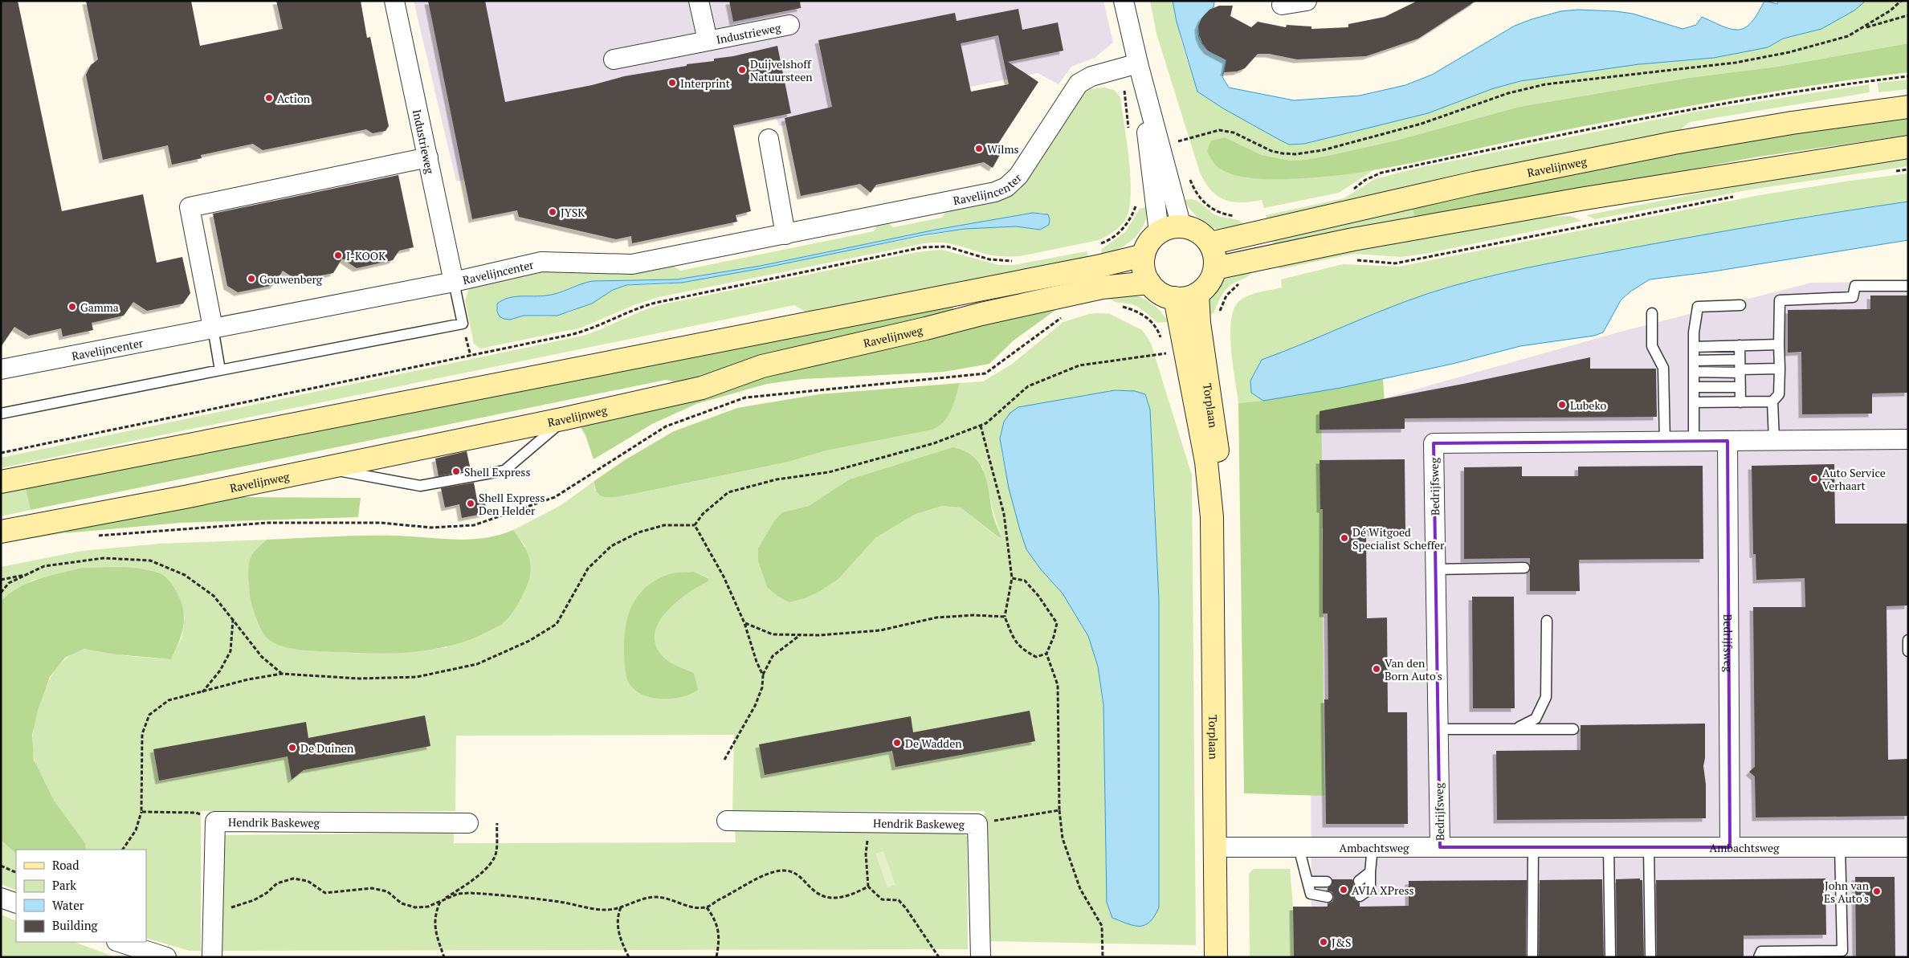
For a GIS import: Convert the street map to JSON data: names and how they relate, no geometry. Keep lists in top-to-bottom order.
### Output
{
  "streets": {
    "main road": ["Ravelijnweg", "Torplaan"],
    "street": [
      "Industrieweg",
      "Ravelijncenter",
      "Bedrijfsweg",
      "Hendrik Baskeweg",
      "Ambachtsweg"
    ]
  },
  "crossings": [
    ["Industrieweg", "Ravelijncenter"],
    ["Ravelijnweg", "Torplaan"],
    ["Torplaan", "Ambachtsweg"],
    ["Bedrijfsweg", "Ambachtsweg"]
  ],
  "places": [
    "Duijvelshoff Natuursteen",
    "Interprint",
    "Action",
    "Wilms",
    "JYSK",
    "I-KOOK",
    "Gouwenberg",
    "Gamma",
    "Lubeko",
    "Shell Express",
    "Auto Service Verhaart",
    "Shell Express Den Helder",
    "Dé Witgoed Specialist Scheffer",
    "Van den Born Auto's",
    "De Wadden",
    "De Duinen",
    "AVIA XPress",
    "John van Es Auto's",
    "J&S"
  ],
  "legend": [
    "Road",
    "Park",
    "Water",
    "Building"
  ]
}
